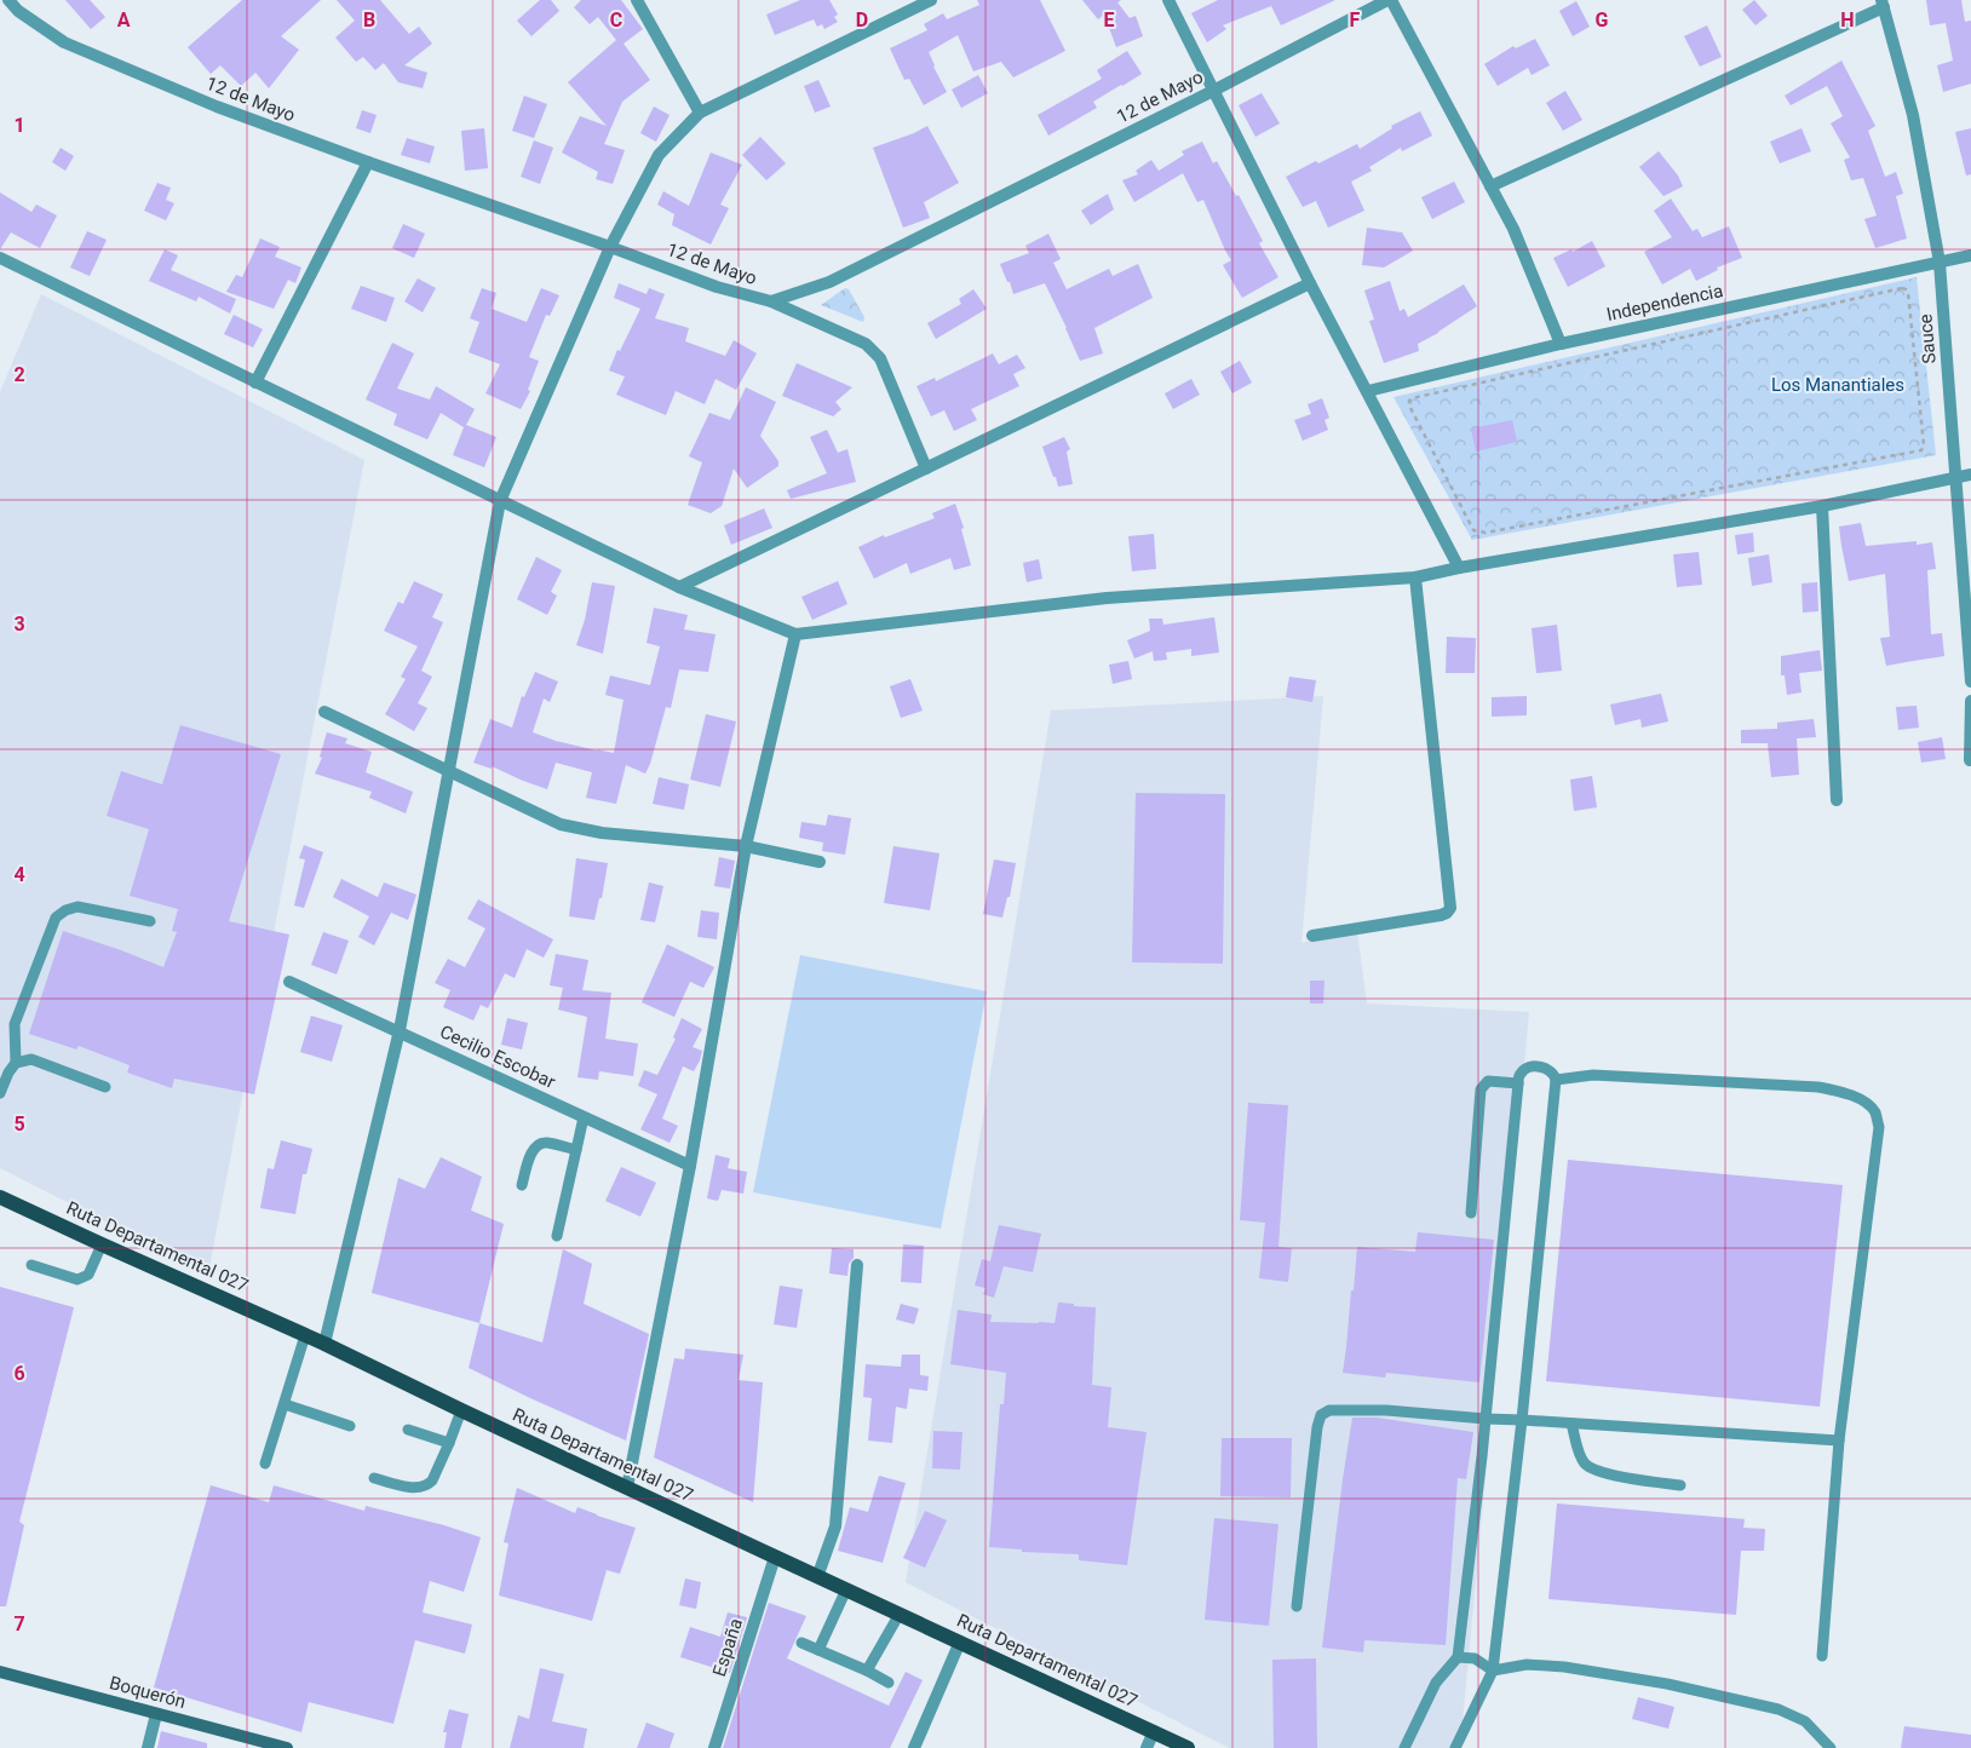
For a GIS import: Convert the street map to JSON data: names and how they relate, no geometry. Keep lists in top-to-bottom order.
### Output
{
  "streets": {
    "main road": ["Ruta Departamental 027"],
    "street": [
      "12 de Mayo",
      "Independencia",
      "Sauce",
      "Cecilio Escobar",
      "España",
      "Boquerón"
    ]
  },
  "crossings": [
    ["Independencia", "Sauce"],
    ["Ruta Departamental 027", "España"]
  ],
  "parks": ["Los Manantiales"],
  "grid": {
    "columns": [
      "A",
      "B",
      "C",
      "D",
      "E",
      "F",
      "G",
      "H"
    ],
    "rows": [
      "1",
      "2",
      "3",
      "4",
      "5",
      "6",
      "7"
    ]
  }
}
